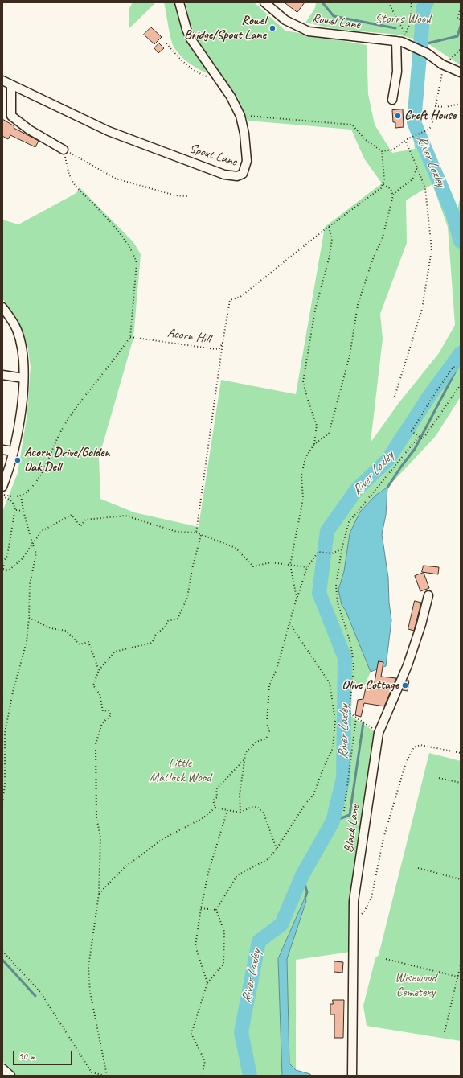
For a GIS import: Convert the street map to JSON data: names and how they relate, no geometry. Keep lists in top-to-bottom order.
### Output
{
  "streets": {
    "street": ["Rowel Lane", "Spout Lane", "Black Lane"],
    "path": ["Acorn Hill"]
  },
  "water": ["River Loxley"],
  "parks": ["Storrs Wood", "Little Matlock Wood", "Wisewood Cemetery"],
  "places": [
    "Rowel Bridge/Spout Lane",
    "Croft House",
    "Acorn Drive/Golden Oak Dell",
    "Olive Cottage"
  ],
  "scale_bar": "50 m"
}
